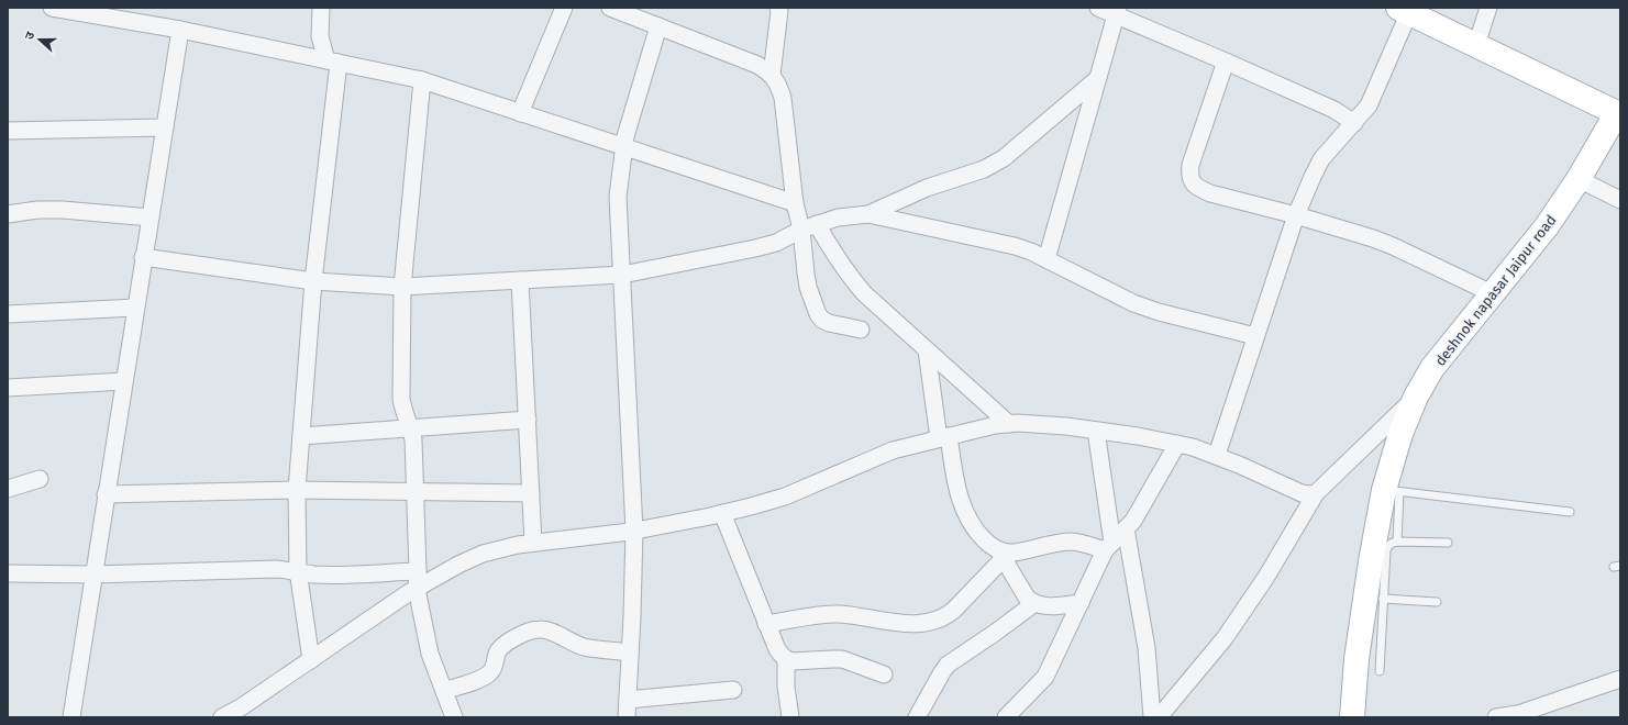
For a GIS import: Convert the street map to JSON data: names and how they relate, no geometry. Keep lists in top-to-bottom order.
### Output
{
  "streets": {
    "main road": ["deshnok napasar Jaipur road"]
  },
  "north": "left"
}
